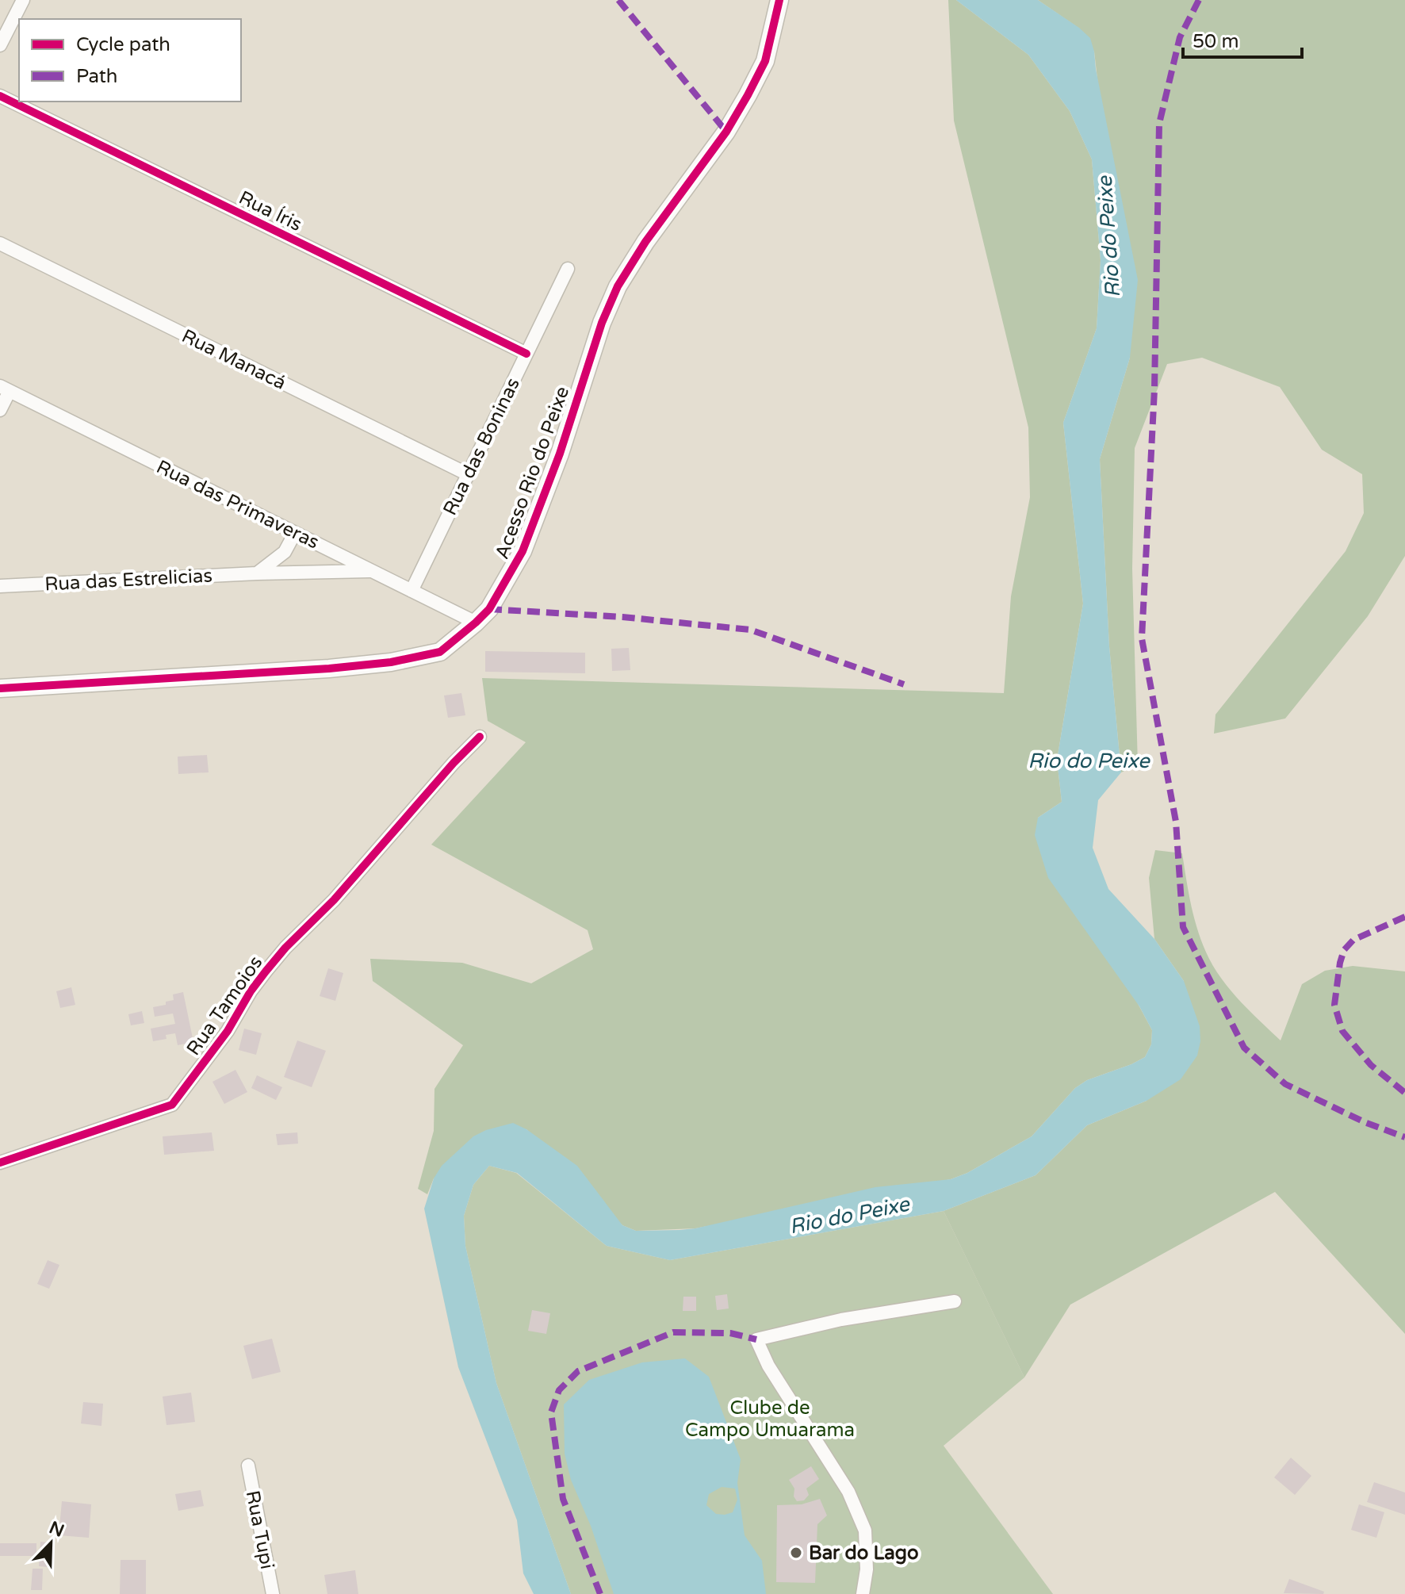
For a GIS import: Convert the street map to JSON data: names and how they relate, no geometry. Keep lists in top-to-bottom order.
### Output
{
  "streets": {
    "street": [
      "Rua Íris",
      "Rua Manacá",
      "Rua das Boninas",
      "Acesso Rio do Peixe",
      "Rua das Primaveras",
      "Rua das Estrelicias",
      "Rua Tamoios",
      "Rua Tupi"
    ]
  },
  "crossings": [
    ["Rua Íris", "Rua das Boninas"],
    ["Rua Manacá", "Rua das Boninas"],
    ["Rua das Boninas", "Rua das Primaveras"],
    ["Acesso Rio do Peixe", "Rua das Primaveras"],
    ["Rua das Primaveras", "Rua das Estrelicias"]
  ],
  "water": ["Rio do Peixe"],
  "parks": ["Clube de Campo Umuarama"],
  "places": ["Bar do Lago"],
  "legend": ["Cycle path", "Path"],
  "scale_bar": "50 m",
  "north": "top right"
}
